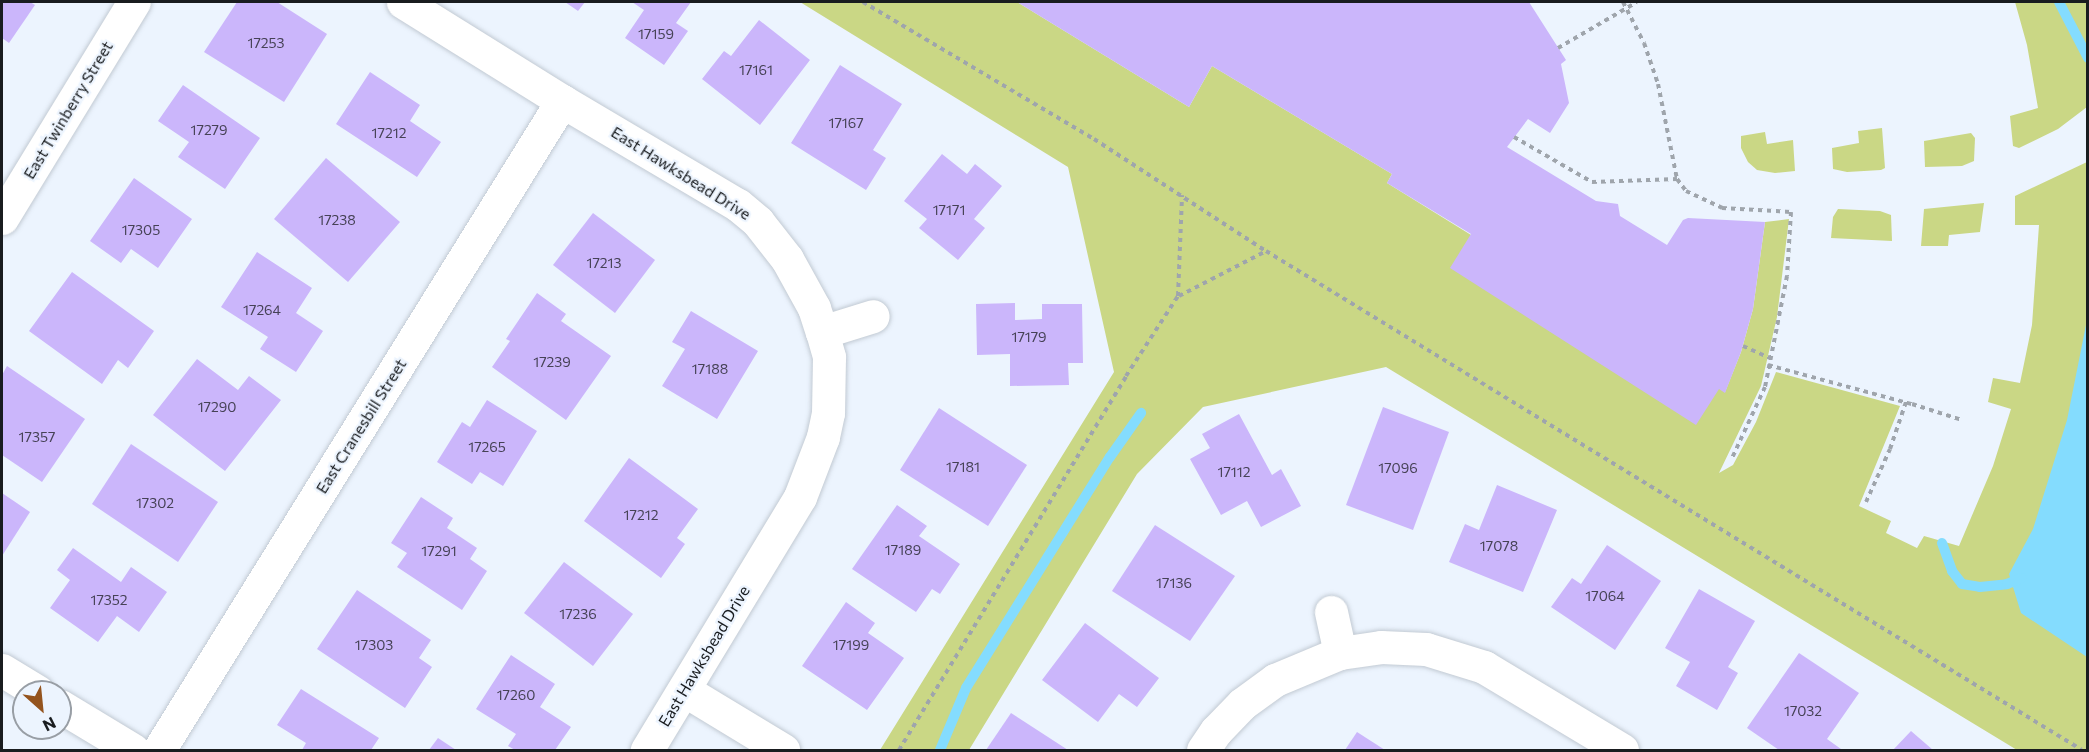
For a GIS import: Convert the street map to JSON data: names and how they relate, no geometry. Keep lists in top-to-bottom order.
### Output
{
  "streets": {
    "street": ["East Twinberry Street", "East Hawksbead Drive", "East Cranesbill Street"]
  },
  "crossings": [
    ["East Hawksbead Drive", "East Cranesbill Street"]
  ],
  "house_numbers": [
    "17159",
    "17253",
    "17161",
    "17167",
    "17279",
    "17212",
    "17171",
    "17238",
    "17305",
    "17213",
    "17264",
    "17179",
    "17239",
    "17188",
    "17290",
    "17357",
    "17265",
    "17181",
    "17096",
    "17112",
    "17302",
    "17212",
    "17078",
    "17189",
    "17291",
    "17136",
    "17064",
    "17352",
    "17236",
    "17303",
    "17199",
    "17260",
    "17032"
  ],
  "north": "bottom right"
}
